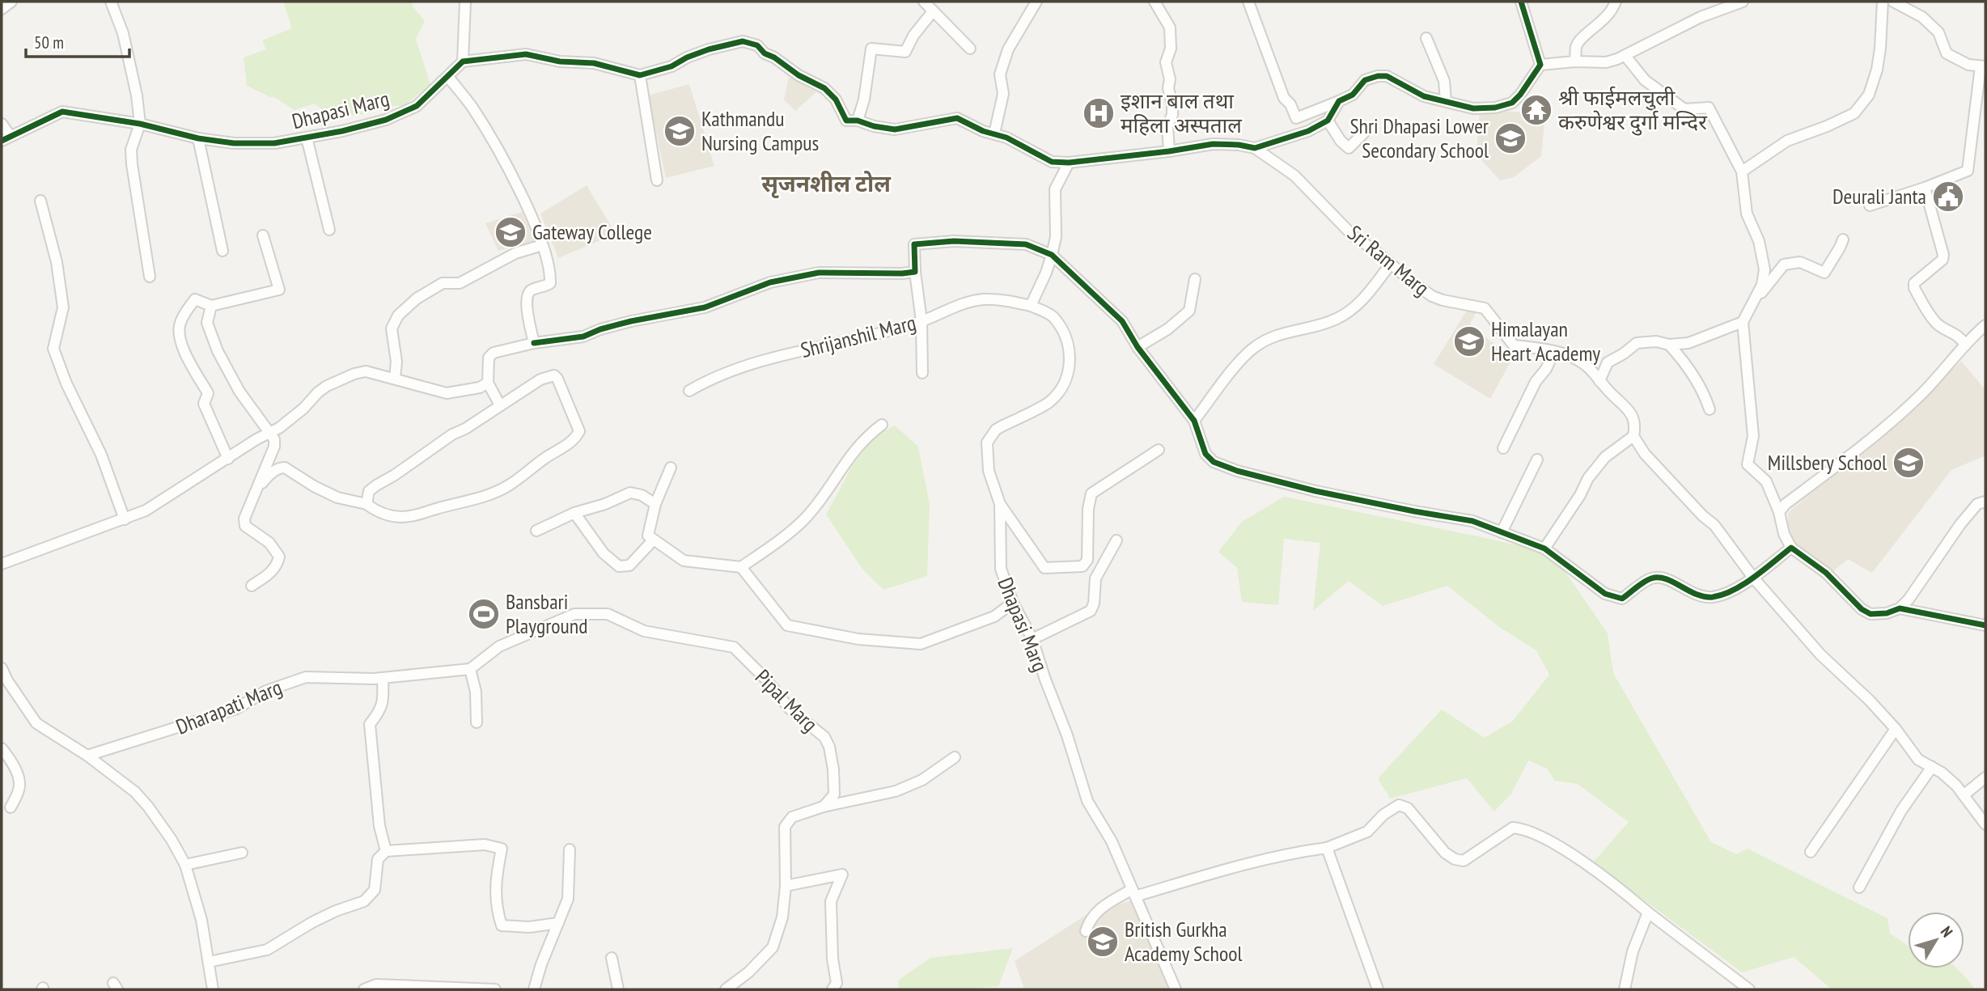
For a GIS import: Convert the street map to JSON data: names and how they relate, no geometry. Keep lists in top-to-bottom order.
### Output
{
  "streets": {
    "street": [
      "Dhapasi Marg",
      "Sri Ram Marg",
      "Shrijanshil Marg",
      "Pipal Marg",
      "Dharapati Marg"
    ]
  },
  "crossings": [
    ["Dhapasi Marg", "Shrijanshil Marg"]
  ],
  "districts": ["सृजनशील टोल"],
  "places": {
    "temple": ["श्री फाईमलचुली करुणेश्वर दुर्गा मन्दिर"],
    "hospital": ["इशान बाल तथा महिला अस्पताल"],
    "school or university": [
      "Kathmandu Nursing Campus",
      "Shri Dhapasi Lower Secondary School",
      "Gateway College",
      "Himalayan Heart Academy",
      "Millsbery School",
      "British Gurkha Academy School"
    ],
    "public building": ["Deurali Janta"],
    "sports": ["Bansbari Playground"]
  },
  "scale_bar": "50 m",
  "north": "top right"
}
